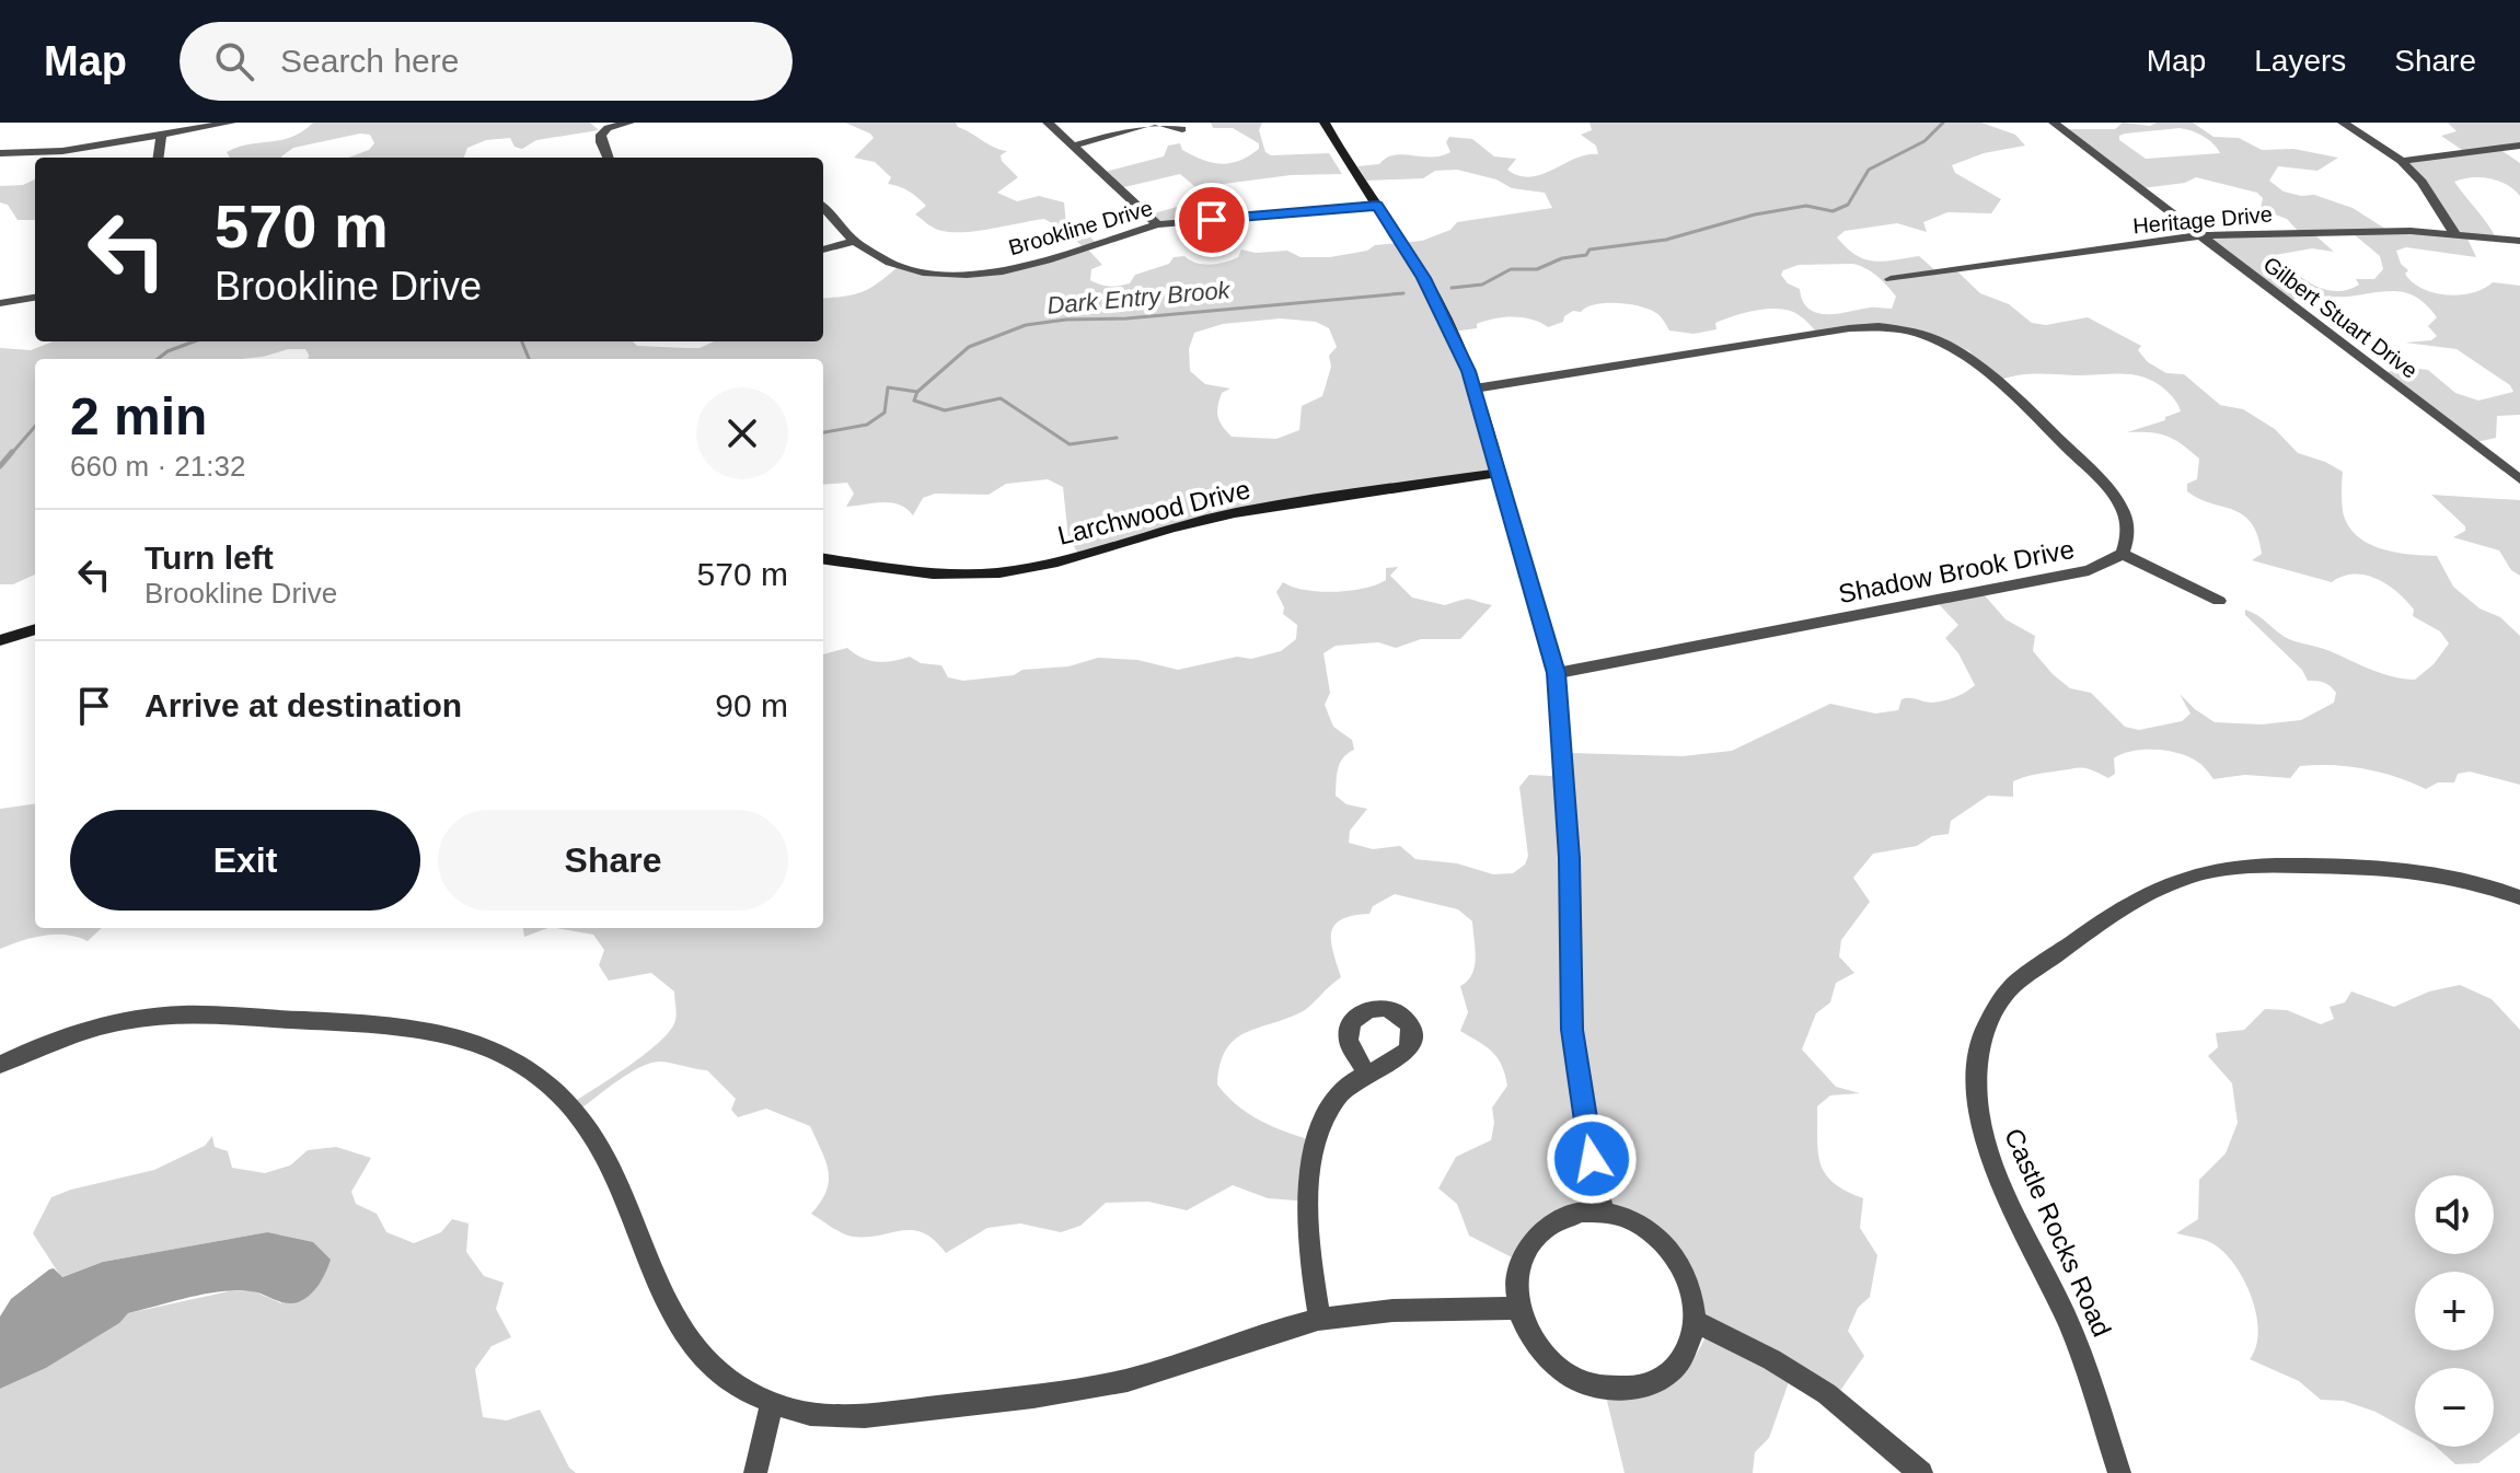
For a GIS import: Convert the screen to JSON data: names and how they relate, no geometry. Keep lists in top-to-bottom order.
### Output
{
  "streets": {
    "street": [
      "Heritage Drive",
      "Brookline Drive",
      "Gilbert Stuart Drive",
      "Larchwood Drive",
      "Shadow Brook Drive",
      "Castle Rocks Road"
    ]
  },
  "crossings": [
    ["Heritage Drive", "Gilbert Stuart Drive"]
  ],
  "water": ["Dark Entry Brook"],
  "page": {
    "header": "Map",
    "search": "Search here",
    "nav": ["Map", "Layers", "Share"],
    "turn": ["570 m", "Brookline Drive"],
    "heading": ["2 min", "660 m · 21:32"],
    "list": [
      {
        "name": "Turn left",
        "note": "Brookline Drive",
        "value": "570 m"
      },
      {
        "name": "Arrive at destination",
        "value": "90 m"
      }
    ],
    "buttons": ["Exit", "Share"],
    "map_buttons": ["+", "−"]
  }
}
